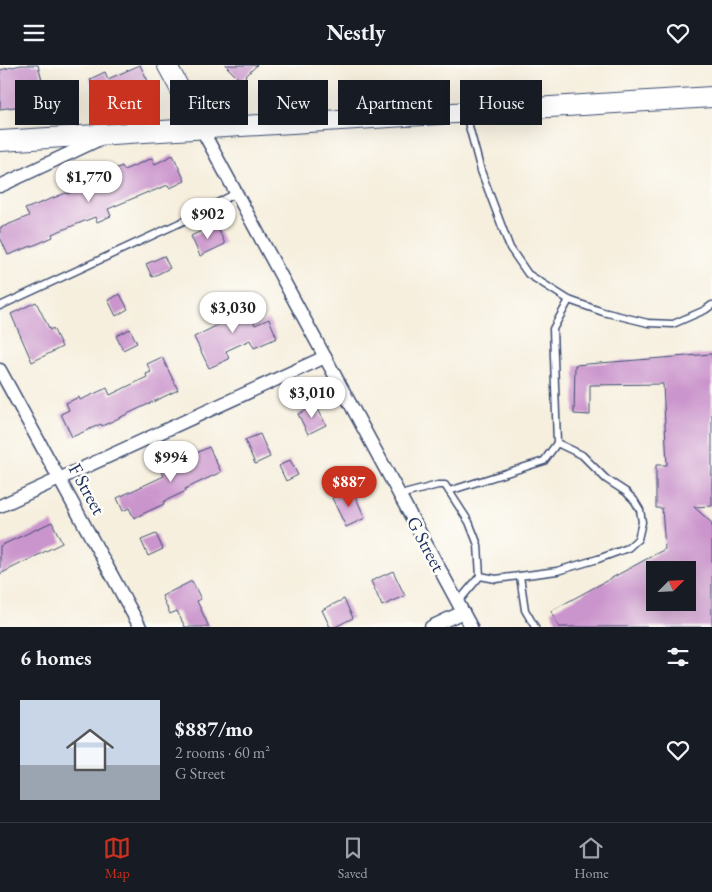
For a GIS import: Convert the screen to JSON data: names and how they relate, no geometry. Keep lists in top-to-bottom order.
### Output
{
  "streets": {
    "main road": ["G Street"],
    "street": ["F Street"]
  },
  "north": "top right",
  "page": {
    "header": "Nestly",
    "chip": [
      "Buy",
      "Rent",
      "Filters",
      "New",
      "Apartment",
      "House"
    ],
    "price": [
      "$1,770",
      "$902",
      "$3,030",
      "$3,010",
      "$994",
      "$887"
    ],
    "heading": "6 homes",
    "list": [
      {
        "name": "$887/mo",
        "note": "2 rooms · 60 m² · G Street"
      }
    ],
    "tabs": ["Map", "Saved", "Home"]
  }
}
